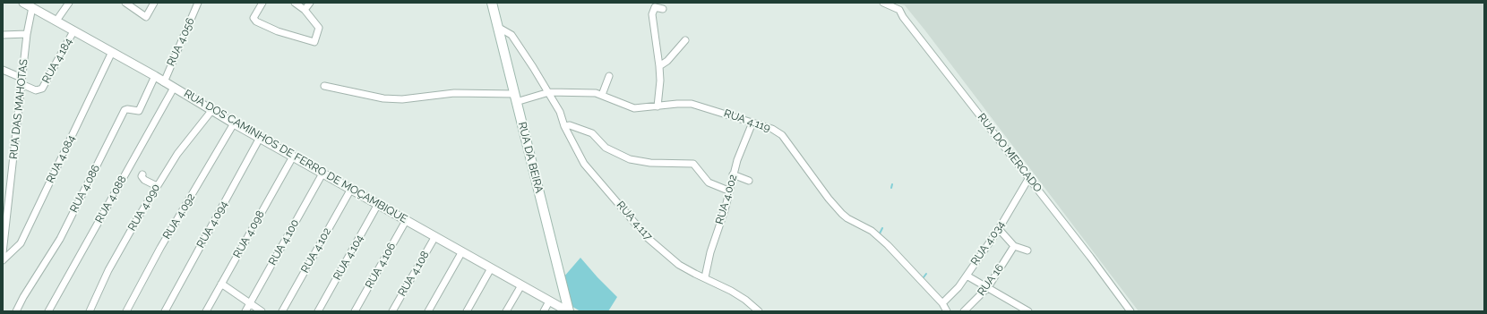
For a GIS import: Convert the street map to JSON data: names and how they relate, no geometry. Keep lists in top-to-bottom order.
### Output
{
  "streets": {
    "main road": ["RUA DA BEIRA"],
    "street": [
      "RUA 4.056",
      "RUA 4.184",
      "RUA DAS MAHOTAS",
      "RUA 4.119",
      "RUA DO MERCADO",
      "RUA DOS CAMINHOS DE FERRO DE MOÇAMBIQUE",
      "RUA 4.084",
      "RUA 4.086",
      "RUA 4.088",
      "RUA 4.002",
      "RUA 4.090",
      "RUA 4.092",
      "RUA 4.117",
      "RUA 4.094",
      "RUA 4.098",
      "RUA 4.100",
      "RUA 4.034",
      "RUA 4.102",
      "RUA 4.104",
      "RUA 4.106",
      "RUA 4.108",
      "RUA 16"
    ]
  },
  "crossings": [
    ["RUA 4.056", "RUA DOS CAMINHOS DE FERRO DE MOÇAMBIQUE"],
    ["RUA 4.184", "RUA DAS MAHOTAS"],
    ["RUA 4.184", "RUA DOS CAMINHOS DE FERRO DE MOÇAMBIQUE"],
    ["RUA DAS MAHOTAS", "RUA DOS CAMINHOS DE FERRO DE MOÇAMBIQUE"],
    ["RUA 4.119", "RUA DA BEIRA"],
    ["RUA 4.119", "RUA 4.002"],
    ["RUA 4.119", "RUA 4.117"],
    ["RUA 4.119", "RUA 4.034"],
    ["RUA DO MERCADO", "RUA 4.034"],
    ["RUA DOS CAMINHOS DE FERRO DE MOÇAMBIQUE", "RUA DA BEIRA"],
    ["RUA DOS CAMINHOS DE FERRO DE MOÇAMBIQUE", "RUA 4.084"],
    ["RUA DOS CAMINHOS DE FERRO DE MOÇAMBIQUE", "RUA 4.086"],
    ["RUA DOS CAMINHOS DE FERRO DE MOÇAMBIQUE", "RUA 4.088"],
    ["RUA DOS CAMINHOS DE FERRO DE MOÇAMBIQUE", "RUA 4.090"],
    ["RUA DOS CAMINHOS DE FERRO DE MOÇAMBIQUE", "RUA 4.092"],
    ["RUA DOS CAMINHOS DE FERRO DE MOÇAMBIQUE", "RUA 4.094"],
    ["RUA DOS CAMINHOS DE FERRO DE MOÇAMBIQUE", "RUA 4.098"],
    ["RUA DOS CAMINHOS DE FERRO DE MOÇAMBIQUE", "RUA 4.100"],
    ["RUA DOS CAMINHOS DE FERRO DE MOÇAMBIQUE", "RUA 4.102"],
    ["RUA DOS CAMINHOS DE FERRO DE MOÇAMBIQUE", "RUA 4.104"],
    ["RUA DOS CAMINHOS DE FERRO DE MOÇAMBIQUE", "RUA 4.106"],
    ["RUA DOS CAMINHOS DE FERRO DE MOÇAMBIQUE", "RUA 4.108"],
    ["RUA DA BEIRA", "RUA 4.117"],
    ["RUA 4.002", "RUA 4.117"]
  ]
}
